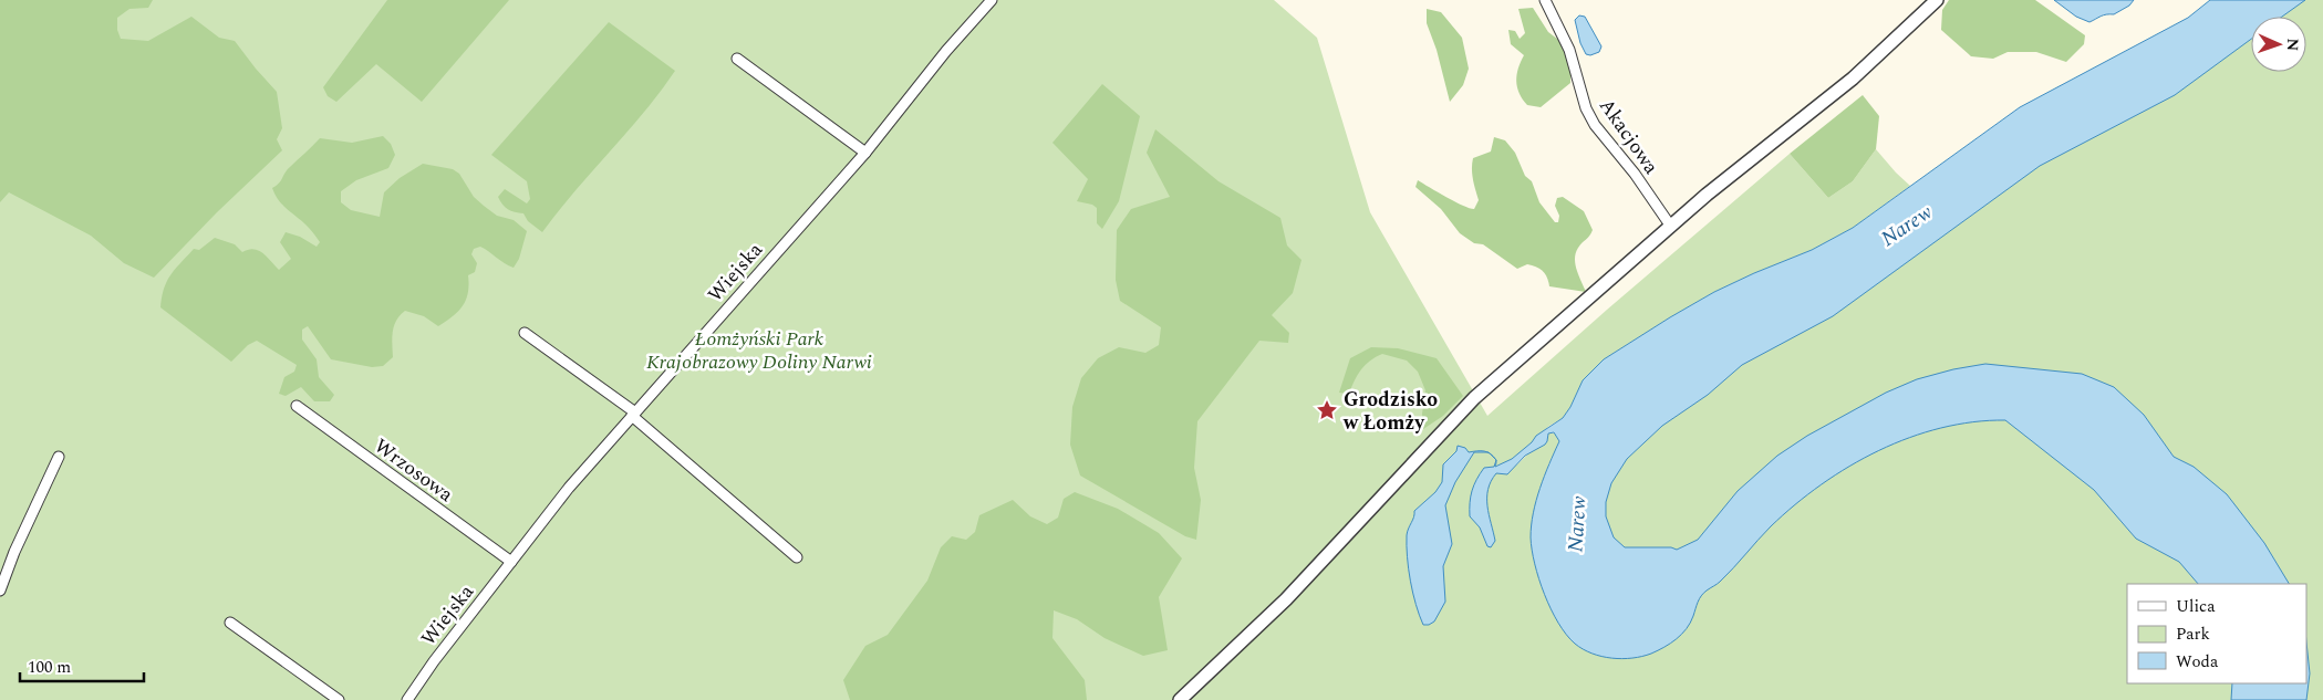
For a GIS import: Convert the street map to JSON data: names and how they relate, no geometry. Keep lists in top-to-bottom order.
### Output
{
  "streets": {
    "street": ["Akacjowa", "Wiejska", "Wrzosowa"]
  },
  "crossings": [
    ["Wiejska", "Wrzosowa"]
  ],
  "water": ["Narew"],
  "parks": ["Łomżyński Park Krajobrazowy Doliny Narwi"],
  "places": {
    "place": ["Grodzisko w Łomży"]
  },
  "legend": ["Ulica", "Park", "Woda"],
  "scale_bar": "100 m",
  "north": "right"
}
